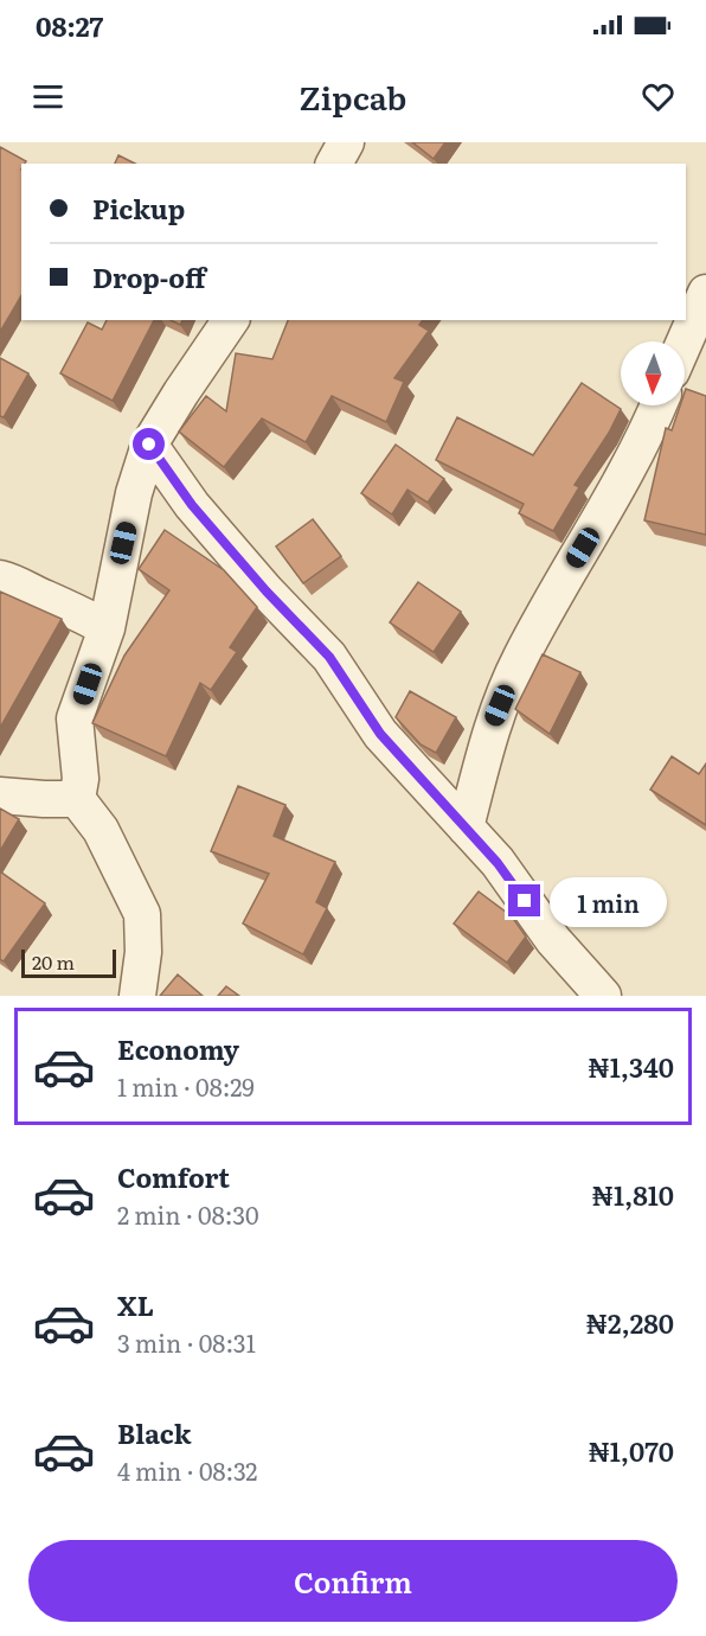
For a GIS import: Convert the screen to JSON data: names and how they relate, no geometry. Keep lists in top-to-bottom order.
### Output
{
  "scale_bar": "20 m",
  "north": "bottom",
  "page": {
    "status": "08:27",
    "header": "Zipcab",
    "banner": ["Pickup", "Drop-off"],
    "bubble": "1 min",
    "scale": "20 m",
    "list": [
      {
        "name": "Economy",
        "note": "1 min · 08:29",
        "value": "₦1,340"
      },
      {
        "name": "Comfort",
        "note": "2 min · 08:30",
        "value": "₦1,810"
      },
      {
        "name": "XL",
        "note": "3 min · 08:31",
        "value": "₦2,280"
      },
      {
        "name": "Black",
        "note": "4 min · 08:32",
        "value": "₦1,070"
      }
    ],
    "buttons": "Confirm"
  }
}
